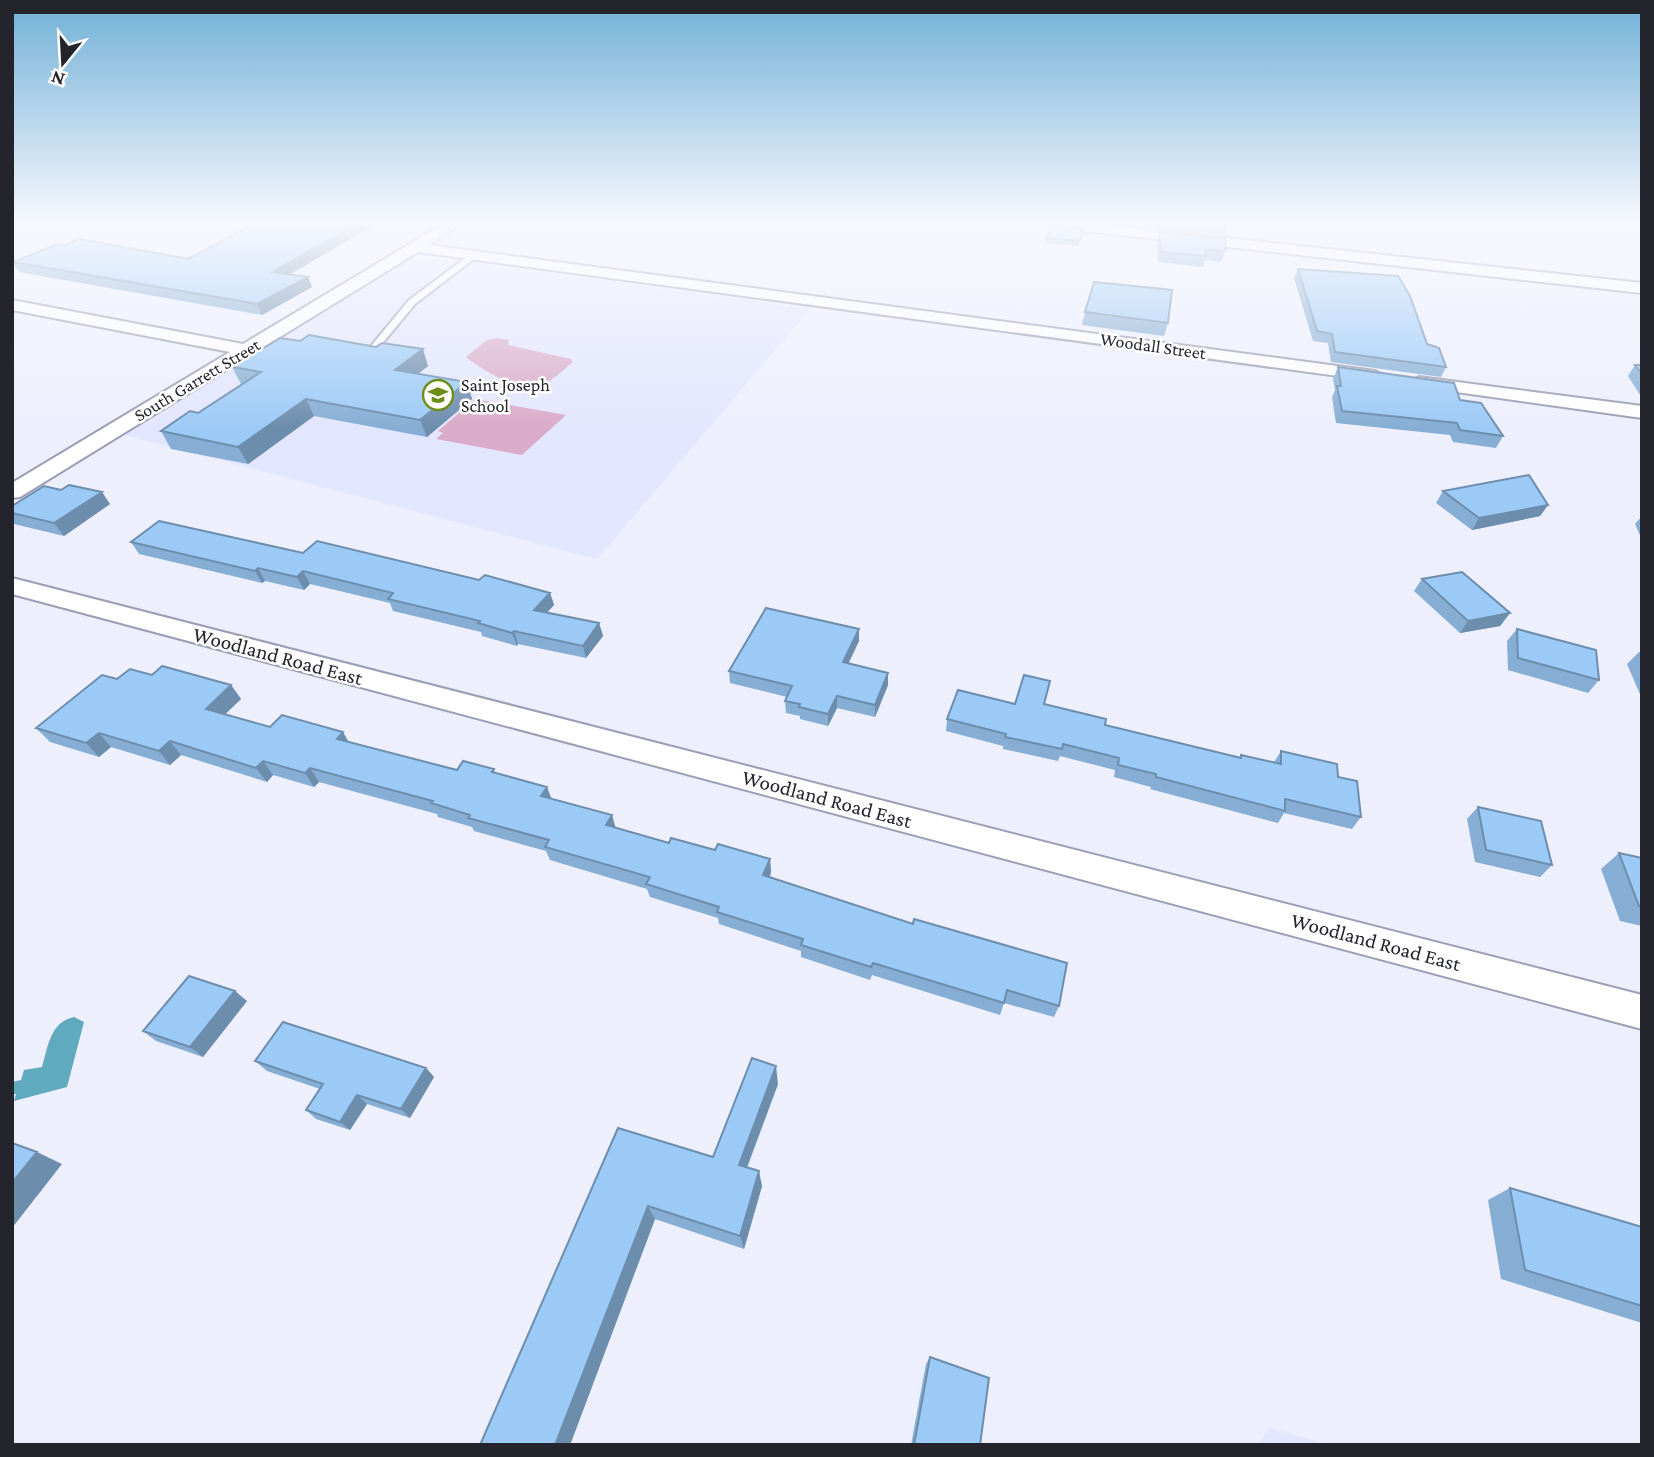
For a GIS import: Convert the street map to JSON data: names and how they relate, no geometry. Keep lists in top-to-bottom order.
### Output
{
  "streets": {
    "street": ["Woodall Street", "South Garrett Street", "Woodland Road East"]
  },
  "places": {
    "school or university": ["Saint Joseph School"]
  },
  "north": "bottom"
}
